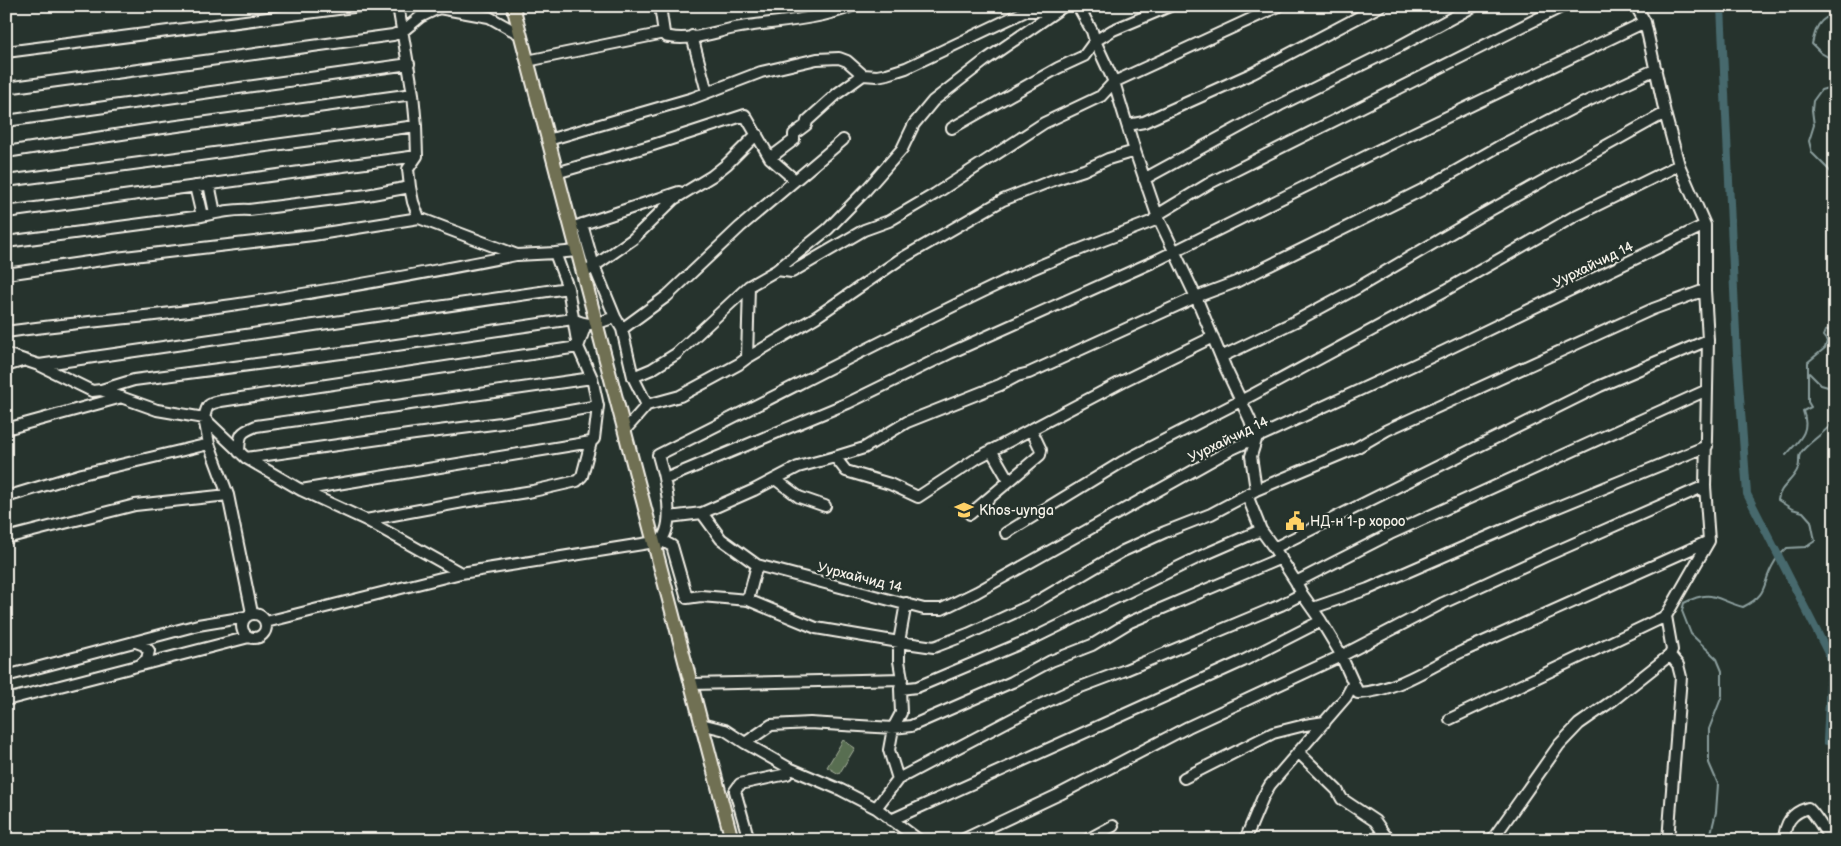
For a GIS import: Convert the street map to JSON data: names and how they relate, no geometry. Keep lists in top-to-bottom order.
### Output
{
  "streets": {
    "street": ["Уурхайчид 14"]
  },
  "places": {
    "school or university": ["Khos-uynga"],
    "public building": ["НД-н 1-р хороо"]
  }
}
